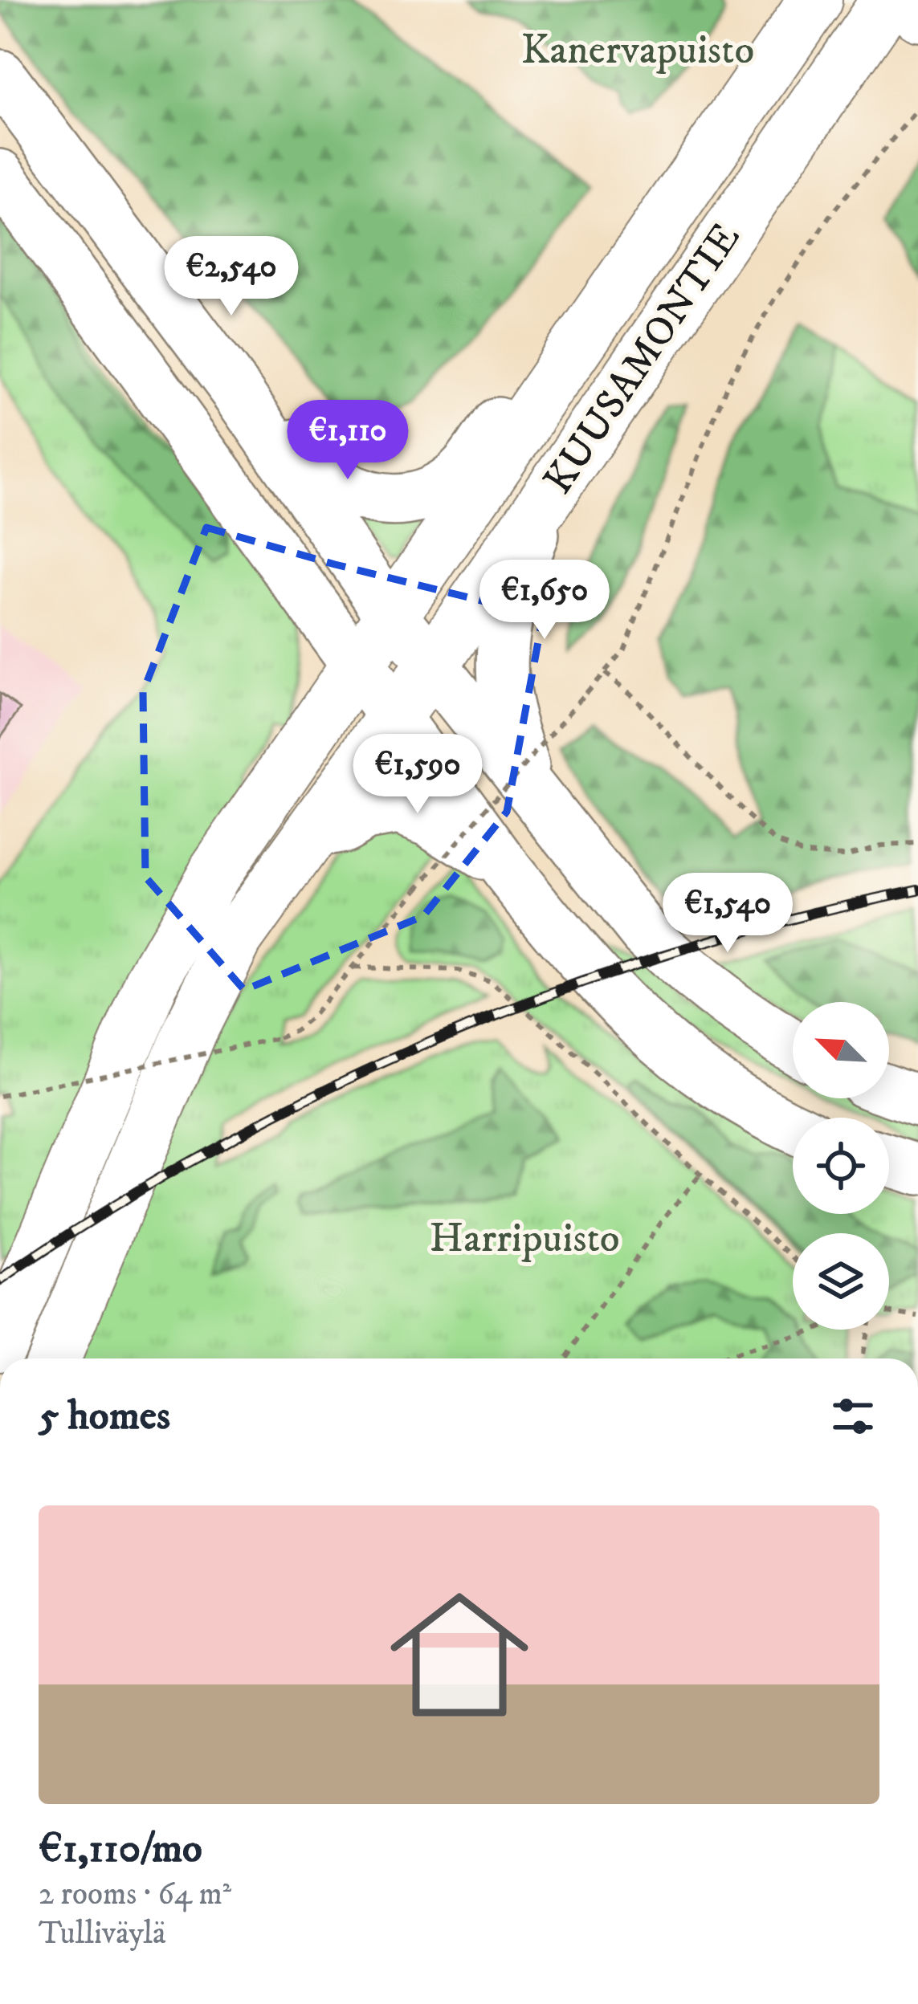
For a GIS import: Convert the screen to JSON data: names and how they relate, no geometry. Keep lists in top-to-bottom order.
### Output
{
  "streets": {
    "highway": ["KUUSAMONTIE"]
  },
  "parks": ["Kanervapuisto", "Harripuisto"],
  "north": "top left",
  "page": {
    "price": [
      "€2,540",
      "€1,110",
      "€1,650",
      "€1,590",
      "€1,540"
    ],
    "heading": "5 homes",
    "list": [
      {
        "name": "€1,110/mo",
        "note": "2 rooms · 64 m² · Tulliväylä"
      }
    ]
  }
}
